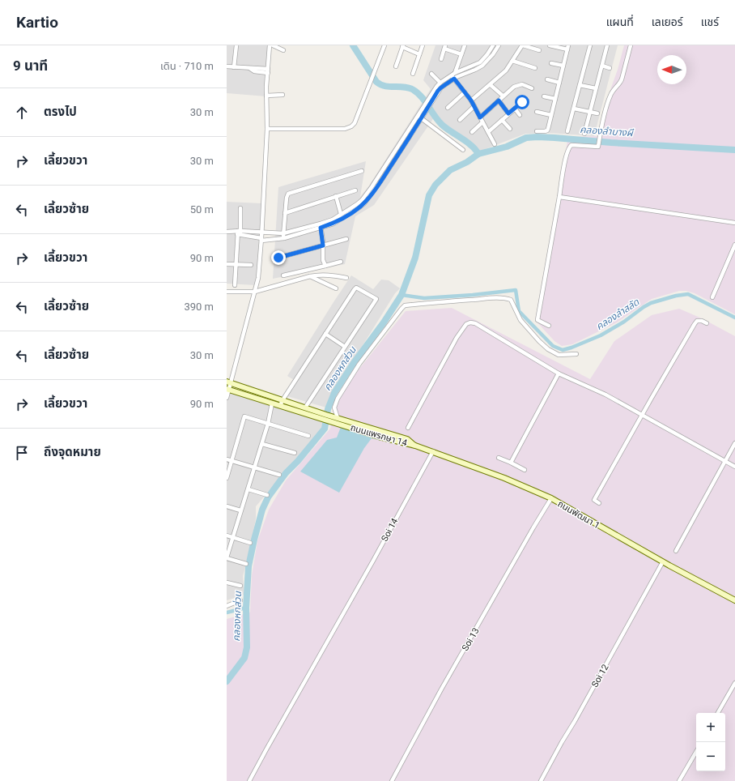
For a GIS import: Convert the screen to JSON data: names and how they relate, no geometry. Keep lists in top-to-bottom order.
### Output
{
  "streets": {
    "main road": ["ถนนแพรกษา 14", "ถนนพัฒนา 1"],
    "street": ["Soi 14", "Soi 13", "Soi 12"]
  },
  "crossings": [
    ["ถนนแพรกษา 14", "ถนนพัฒนา 1"],
    ["ถนนพัฒนา 1", "Soi 14"],
    ["ถนนพัฒนา 1", "Soi 13"],
    ["ถนนพัฒนา 1", "Soi 12"]
  ],
  "water": ["คลองลำบางผี", "คลองลำสลัด", "คลองหกส่วน"],
  "north": "left",
  "page": {
    "header": "Kartio",
    "nav": ["แผนที่", "เลเยอร์", "แชร์"],
    "heading": ["9 นาที", "เดิน · 710 m"],
    "list": [
      ["ตรงไป", "30 m"],
      ["เลี้ยวขวา", "30 m"],
      ["เลี้ยวซ้าย", "50 m"],
      ["เลี้ยวขวา", "90 m"],
      ["เลี้ยวซ้าย", "390 m"],
      ["เลี้ยวซ้าย", "30 m"],
      ["เลี้ยวขวา", "90 m"],
      "ถึงจุดหมาย"
    ],
    "map_buttons": ["+", "−"]
  }
}
